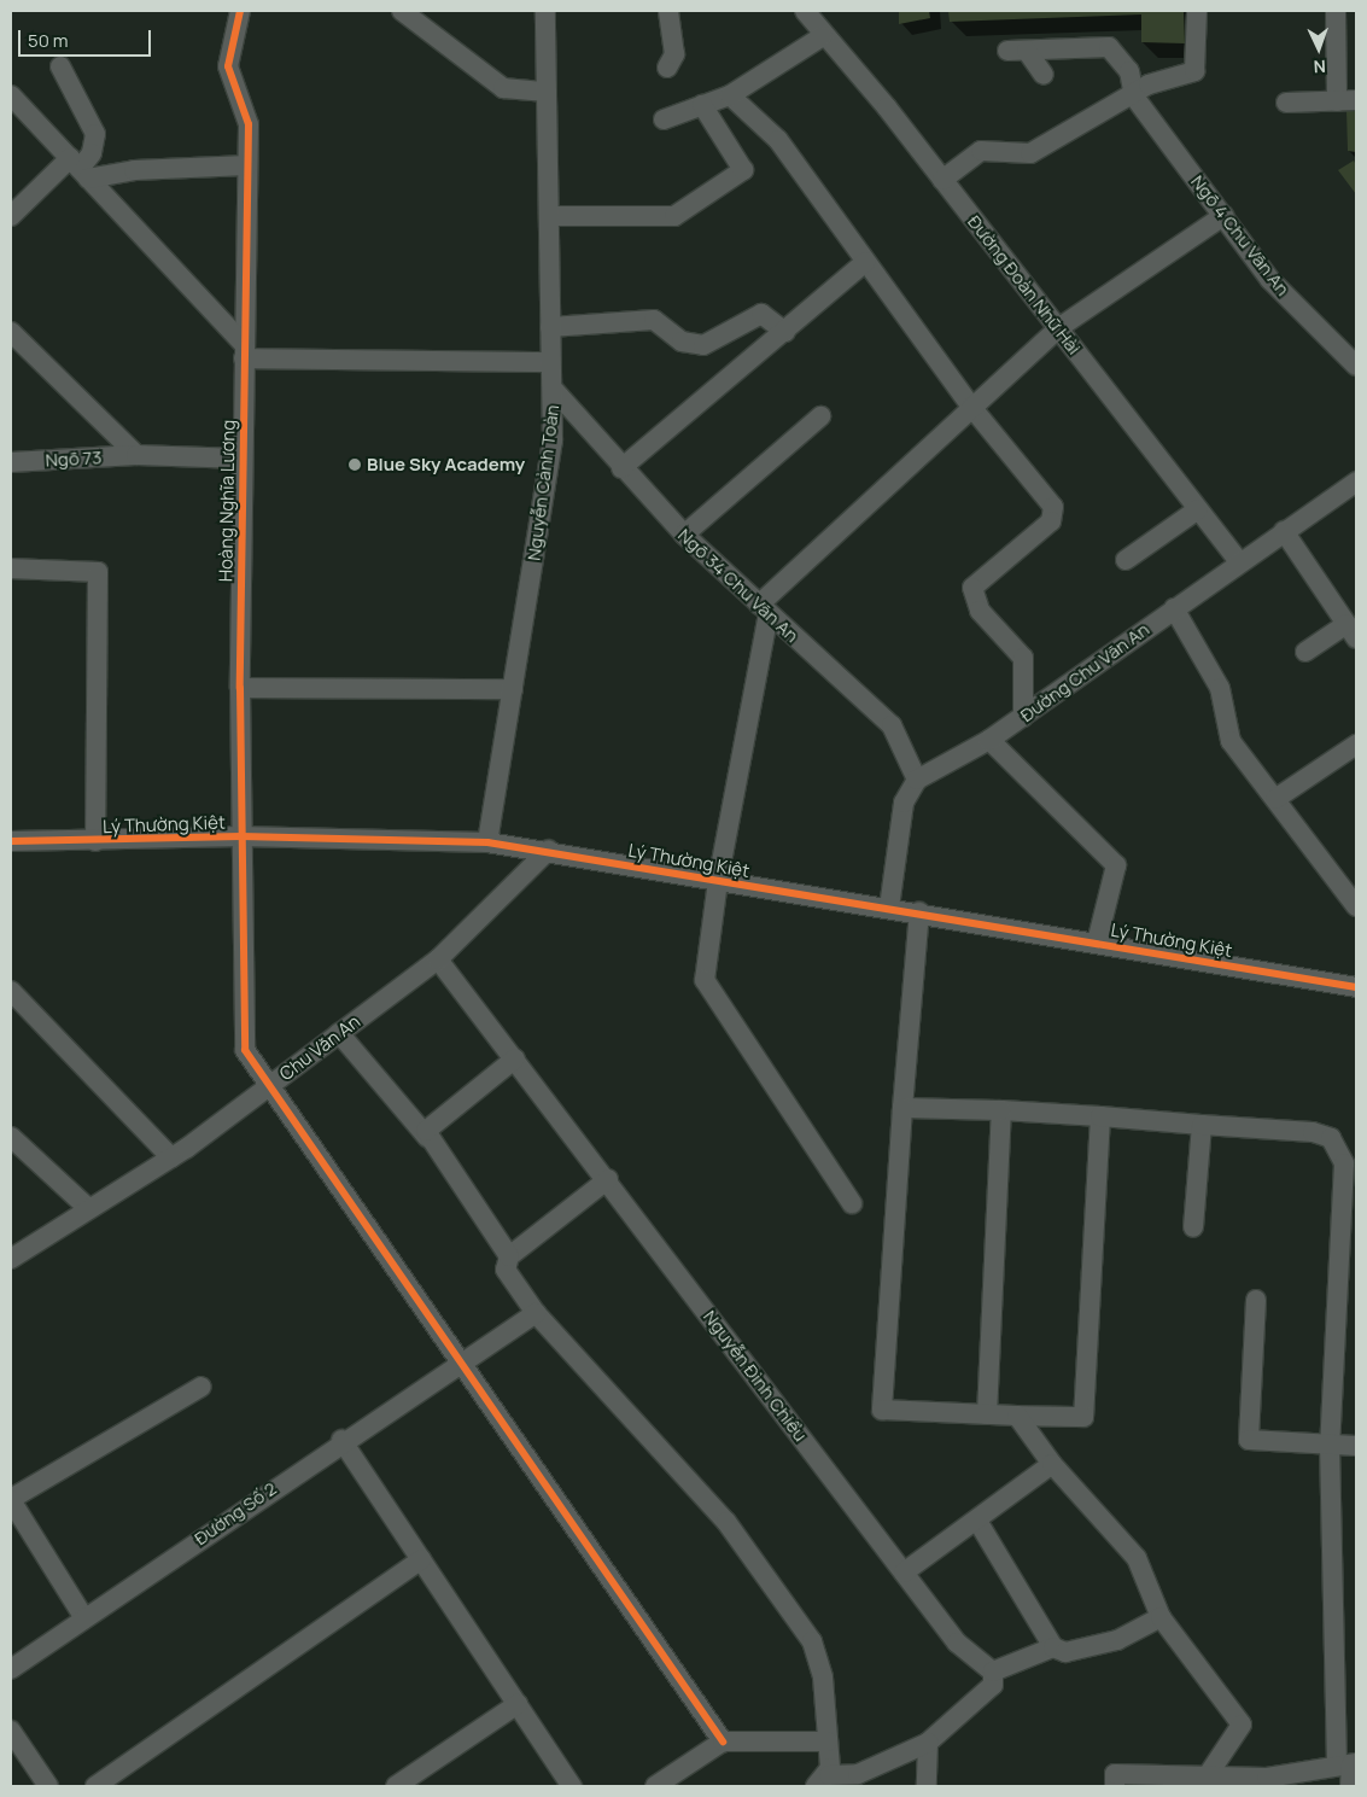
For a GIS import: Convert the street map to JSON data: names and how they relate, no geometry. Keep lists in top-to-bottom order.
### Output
{
  "streets": {
    "street": [
      "Ngõ 4 Chu Văn An",
      "Đường Đoàn Nhữ Hài",
      "Ngõ 73",
      "Nguyễn Cảnh Toàn",
      "Hoàng Nghĩa Lương",
      "Ngõ 34 Chu Văn An",
      "Đường Chu Văn An",
      "Lý Thường Kiệt",
      "Chu Văn An",
      "Nguyễn Đình Chiểu",
      "Đường Số 2"
    ]
  },
  "crossings": [
    ["Đường Đoàn Nhữ Hài", "Đường Chu Văn An"],
    ["Ngõ 73", "Hoàng Nghĩa Lương"],
    ["Nguyễn Cảnh Toàn", "Ngõ 34 Chu Văn An"],
    ["Nguyễn Cảnh Toàn", "Lý Thường Kiệt"],
    ["Hoàng Nghĩa Lương", "Lý Thường Kiệt"],
    ["Hoàng Nghĩa Lương", "Chu Văn An"],
    ["Hoàng Nghĩa Lương", "Đường Số 2"],
    ["Ngõ 34 Chu Văn An", "Đường Chu Văn An"],
    ["Lý Thường Kiệt", "Chu Văn An"],
    ["Chu Văn An", "Nguyễn Đình Chiểu"]
  ],
  "places": ["Blue Sky Academy"],
  "scale_bar": "50 m",
  "north": "bottom"
}
